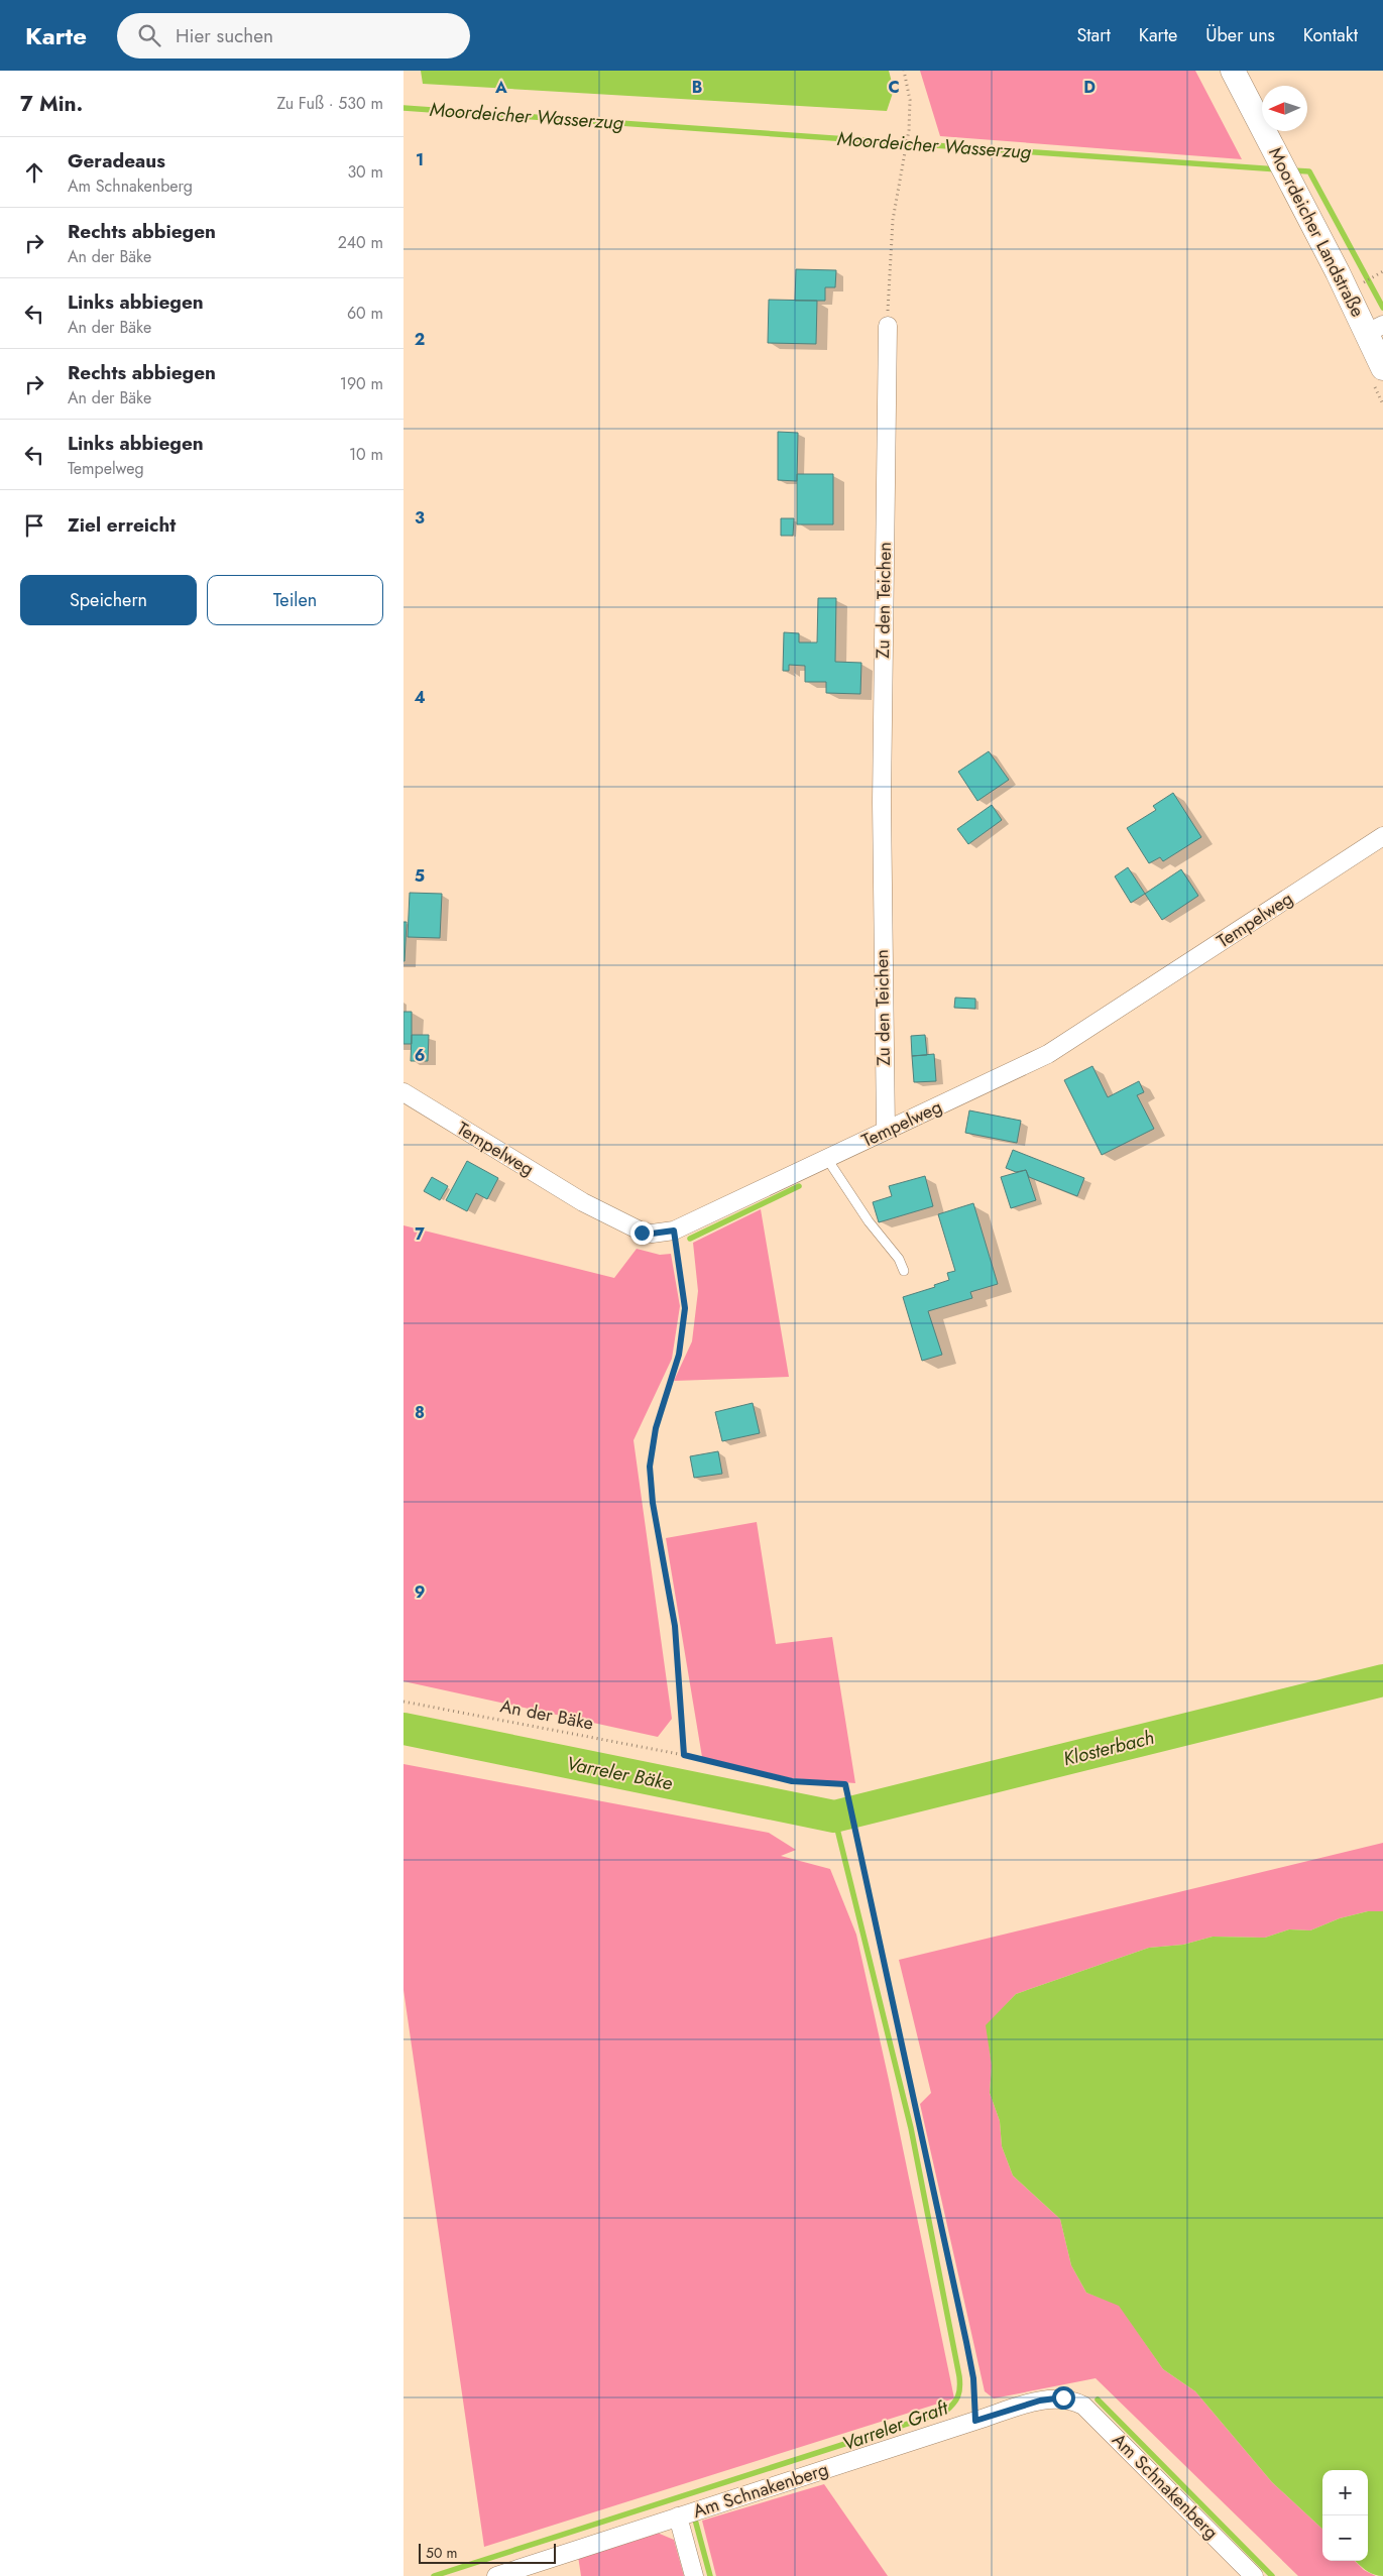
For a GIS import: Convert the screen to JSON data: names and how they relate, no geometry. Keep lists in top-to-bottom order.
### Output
{
  "streets": {
    "main road": ["Moordeicher Landstraße"],
    "street": ["Zu den Teichen", "Tempelweg", "Am Schnakenberg"],
    "path": ["An der Bäke"]
  },
  "crossings": [
    ["Zu den Teichen", "Tempelweg"],
    ["An der Bäke", "Am Schnakenberg"]
  ],
  "water": [
    "Moordeicher Wasserzug",
    "Klosterbach",
    "Varreler Bäke",
    "Varreler Graft"
  ],
  "scale_bar": "50 m",
  "north": "left",
  "page": {
    "header": "Karte",
    "search": "Hier suchen",
    "nav": [
      "Start",
      "Karte",
      "Über uns",
      "Kontakt"
    ],
    "heading": ["7 Min.", "Zu Fuß · 530 m"],
    "list": [
      ["Geradeaus", "Am Schnakenberg", "30 m"],
      ["Rechts abbiegen", "An der Bäke", "240 m"],
      ["Links abbiegen", "An der Bäke", "60 m"],
      ["Rechts abbiegen", "An der Bäke", "190 m"],
      ["Links abbiegen", "Tempelweg", "10 m"],
      "Ziel erreicht"
    ],
    "buttons": ["Speichern", "Teilen"],
    "map_buttons": ["+", "−"],
    "scale": "50 m"
  },
  "grid": {
    "columns": [
      "A",
      "B",
      "C",
      "D"
    ],
    "rows": [
      "1",
      "2",
      "3",
      "4",
      "5",
      "6",
      "7",
      "8",
      "9"
    ]
  }
}
